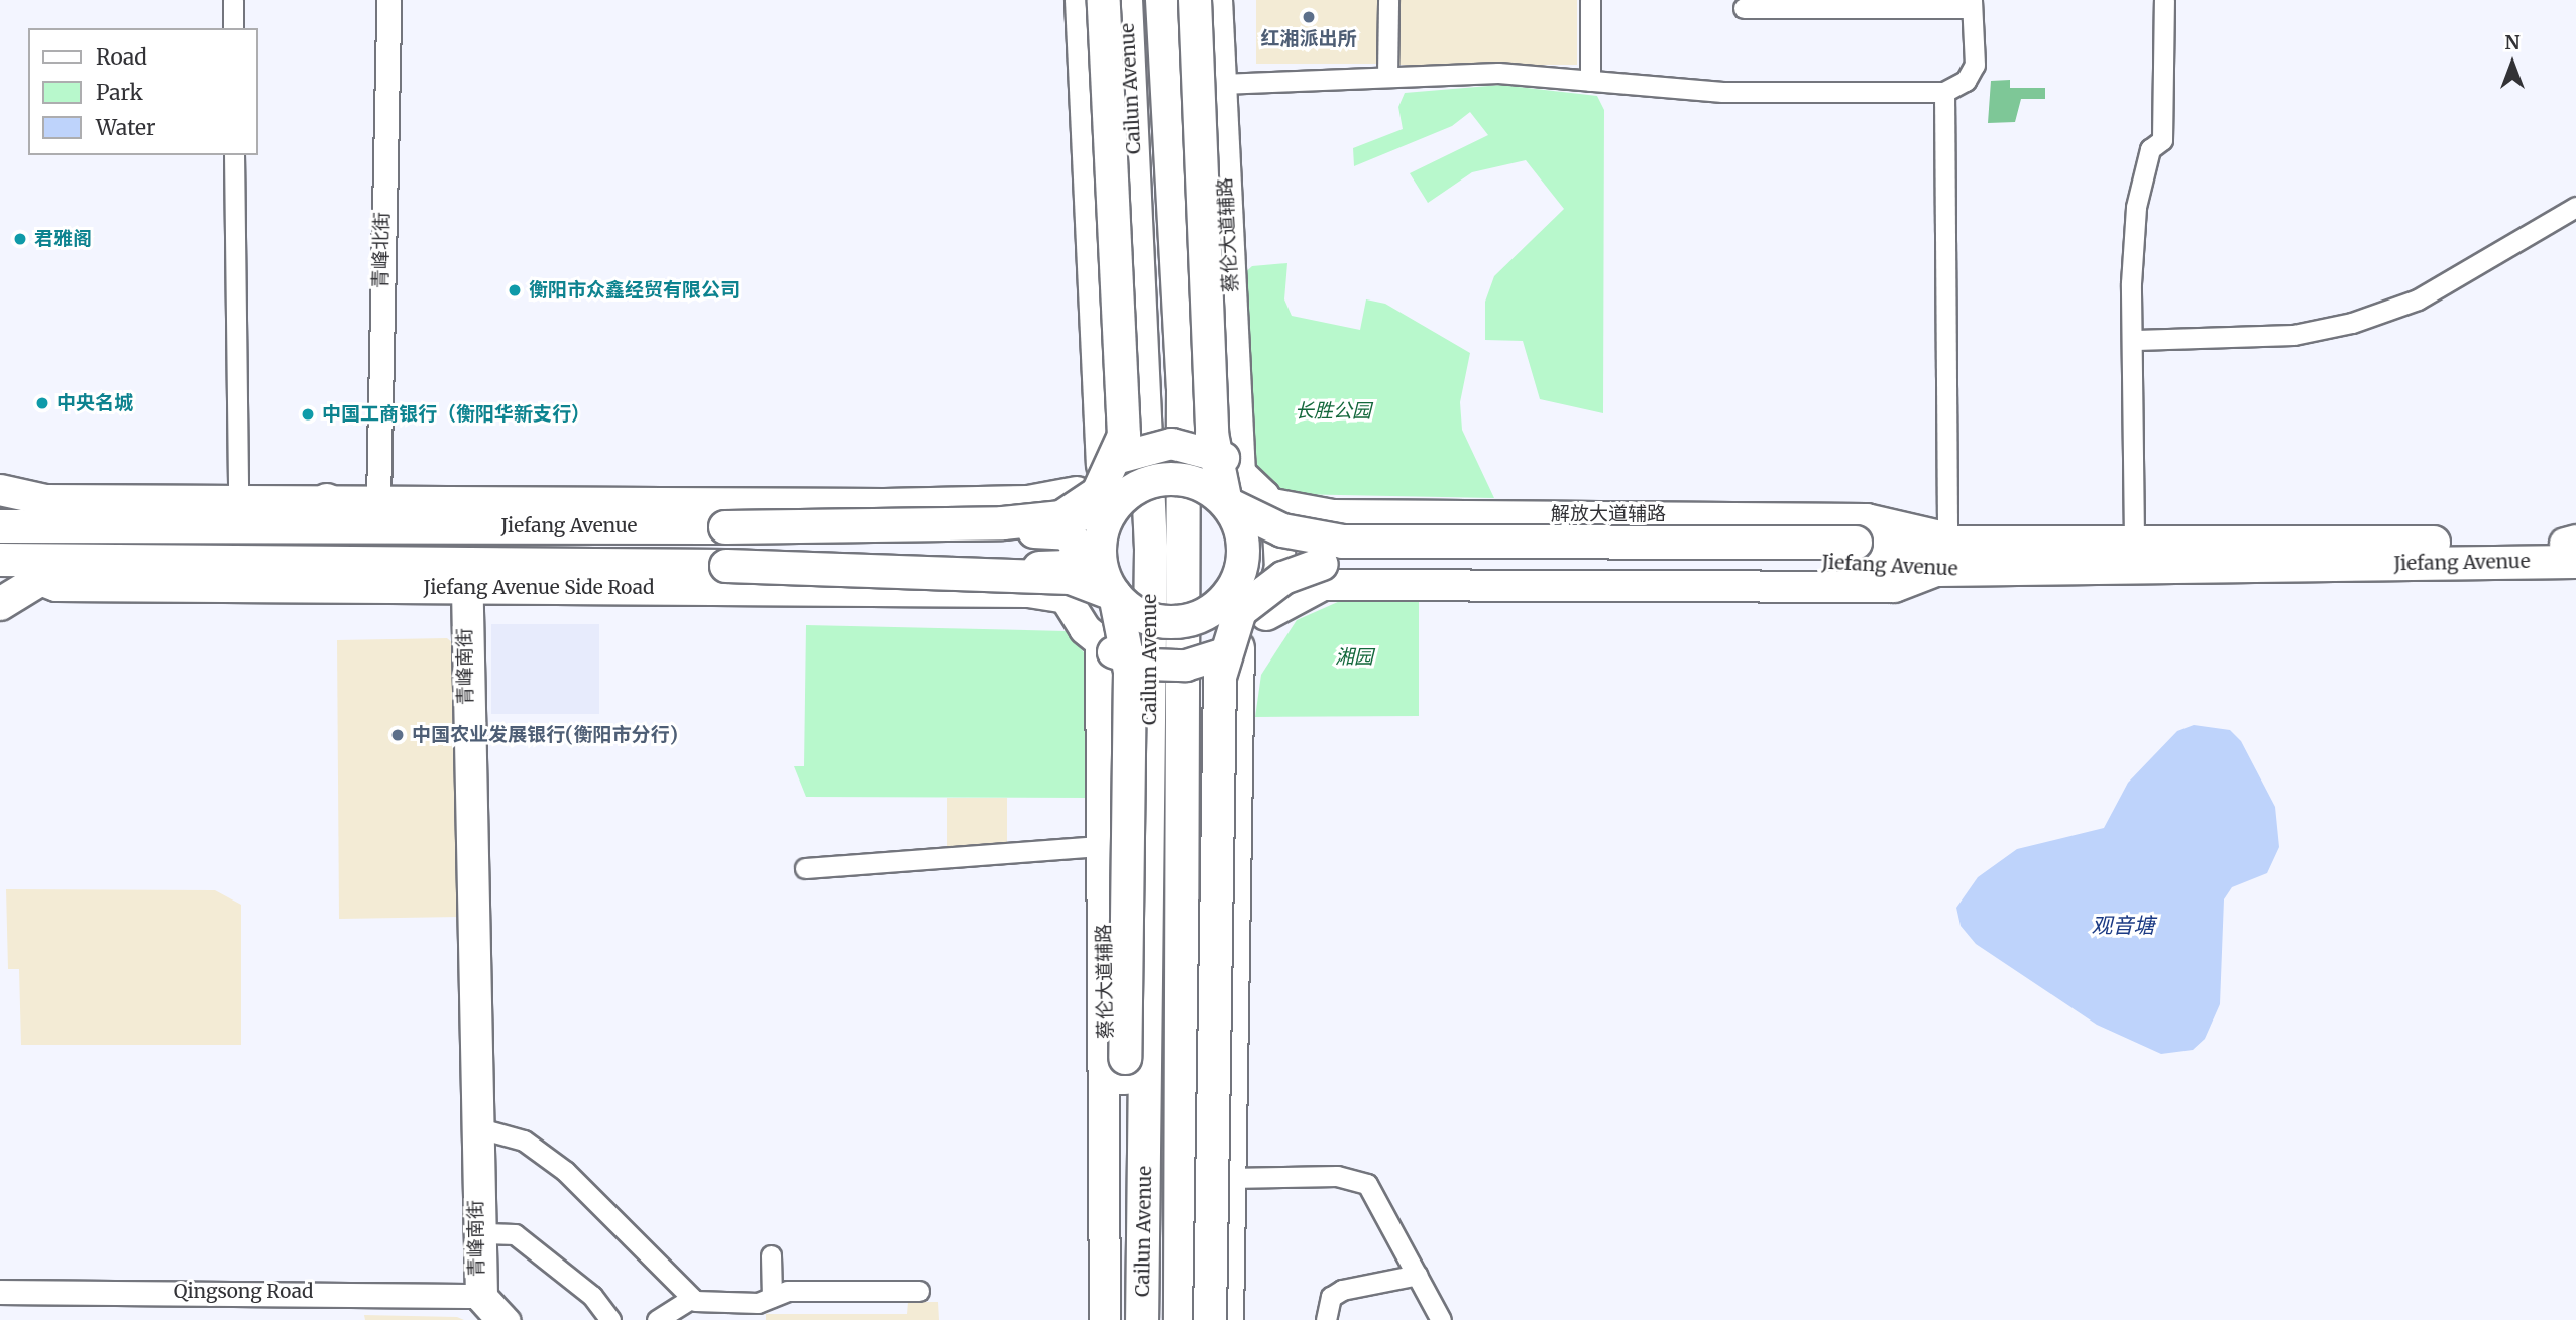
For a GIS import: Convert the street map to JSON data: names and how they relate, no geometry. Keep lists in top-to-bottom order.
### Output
{
  "streets": {
    "highway": ["Cailun Avenue", "Jiefang Avenue"],
    "main road": ["蔡伦大道辅路", "解放大道辅路", "Jiefang Avenue Side Road"],
    "street": ["青峰北街", "青峰南街", "Qingsong Road"]
  },
  "crossings": [
    ["青峰北街", "Jiefang Avenue"],
    ["解放大道辅路", "Jiefang Avenue"],
    ["Jiefang Avenue", "Jiefang Avenue Side Road"],
    ["Jiefang Avenue", "青峰南街"],
    ["Jiefang Avenue Side Road", "青峰南街"],
    ["青峰南街", "Qingsong Road"]
  ],
  "water": ["观音塘"],
  "parks": ["长胜公园", "湘园"],
  "places": [
    "红湘派出所",
    "君雅阁",
    "衡阳市众鑫经贸有限公司",
    "中央名城",
    "中国工商银行（衡阳华新支行）",
    "中国农业发展银行(衡阳市分行)"
  ],
  "legend": ["Road", "Park", "Water"],
  "north": "top"
}
